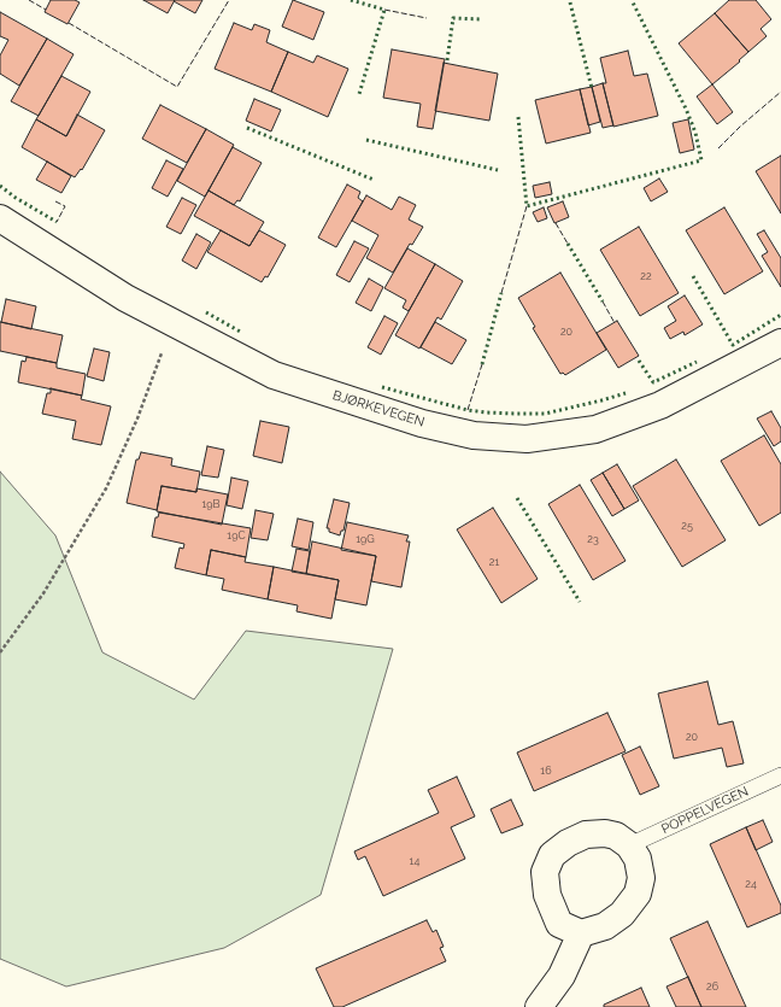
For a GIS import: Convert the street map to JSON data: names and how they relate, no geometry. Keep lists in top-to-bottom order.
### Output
{
  "streets": {
    "street": ["BJØRKEVEGEN"],
    "lane": ["POPPELVEGEN"]
  },
  "house_numbers": [
    "22",
    "20",
    "19B",
    "25",
    "19C",
    "19G",
    "23",
    "21",
    "20",
    "16",
    "14",
    "24",
    "26"
  ]
}
